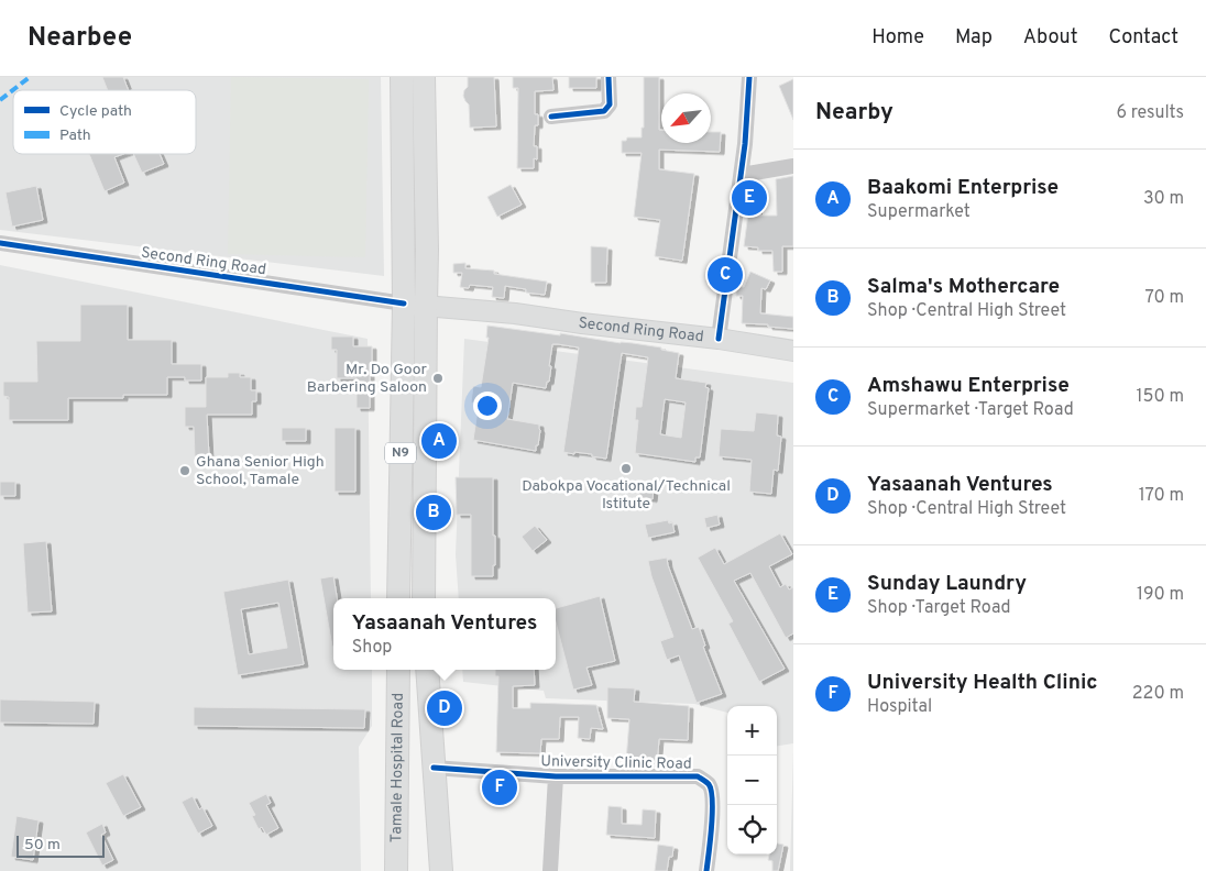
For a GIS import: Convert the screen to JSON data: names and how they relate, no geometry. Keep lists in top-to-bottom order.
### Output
{
  "streets": {
    "highway": ["N9", "Tamale Hospital Road"],
    "main road": ["Second Ring Road"],
    "street": ["University Clinic Road"]
  },
  "crossings": [
    ["Second Ring Road", "N9"]
  ],
  "places": ["Mr. Do Goor Barbering Saloon", "Dabokpa Vocational/Technical Istitute", "Ghana Senior High School, Tamale"],
  "legend": ["Cycle path", "Path"],
  "scale_bar": "50 m",
  "north": "bottom left",
  "page": {
    "header": "Nearbee",
    "nav": [
      "Home",
      "Map",
      "About",
      "Contact"
    ],
    "heading": ["Nearby", "6 results"],
    "list": [
      {
        "mark": "A",
        "name": "Baakomi Enterprise",
        "note": "Supermarket",
        "value": "30 m"
      },
      {
        "mark": "B",
        "name": "Salma's Mothercare",
        "note": "Shop · Central High Street",
        "value": "70 m"
      },
      {
        "mark": "C",
        "name": "Amshawu Enterprise",
        "note": "Supermarket · Target Road",
        "value": "150 m"
      },
      {
        "mark": "D",
        "name": "Yasaanah Ventures",
        "note": "Shop · Central High Street",
        "value": "170 m"
      },
      {
        "mark": "E",
        "name": "Sunday Laundry",
        "note": "Shop · Target Road",
        "value": "190 m"
      },
      {
        "mark": "F",
        "name": "University Health Clinic",
        "note": "Hospital",
        "value": "220 m"
      }
    ],
    "pins": [
      "E",
      "C",
      "A",
      "B",
      "D",
      "F"
    ],
    "popup": ["Yasaanah Ventures", "Shop"],
    "map_buttons": ["+", "−"],
    "scale": "50 m"
  }
}
